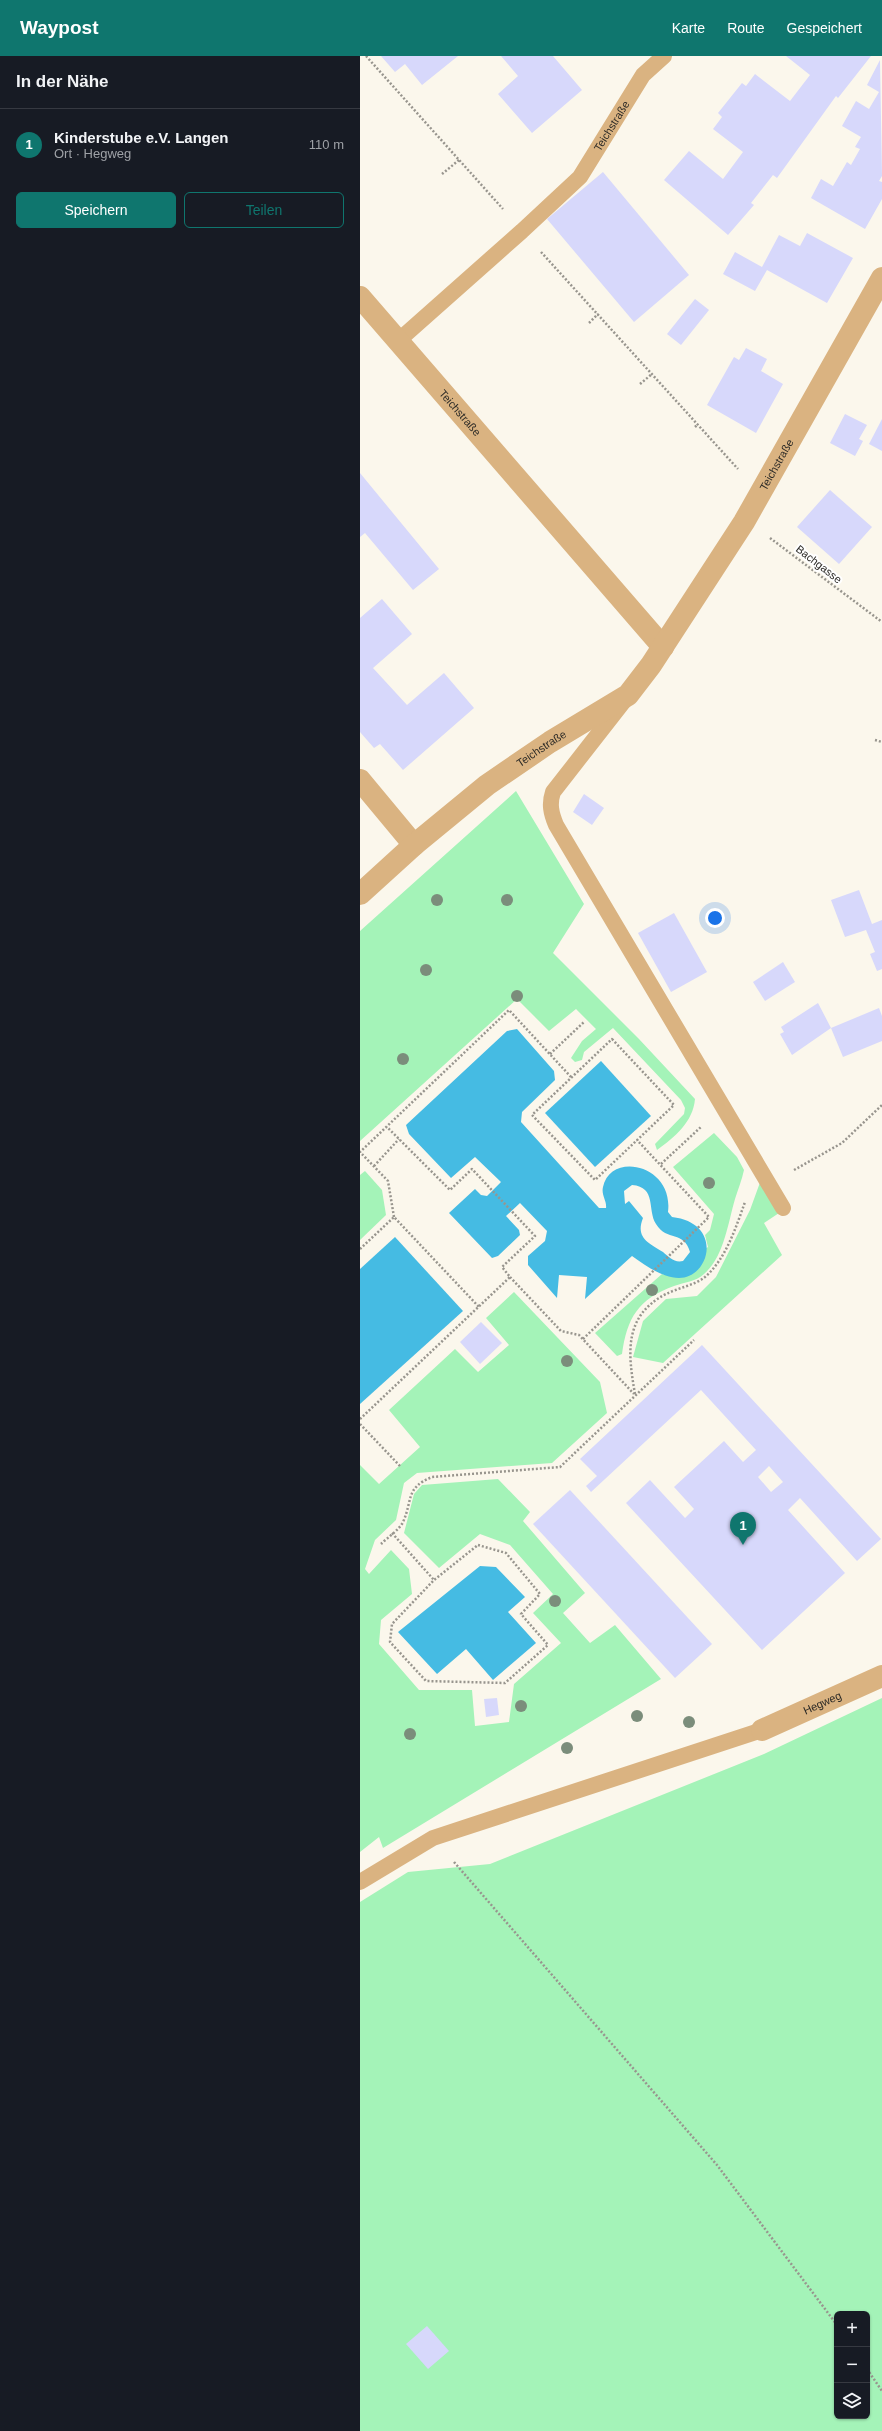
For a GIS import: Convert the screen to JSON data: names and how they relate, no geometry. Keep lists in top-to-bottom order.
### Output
{
  "streets": {
    "street": ["Teichstraße", "Hegweg"],
    "path": ["Bachgasse"]
  },
  "crossings": [
    ["Teichstraße", "Bachgasse"]
  ],
  "page": {
    "header": "Waypost",
    "nav": ["Karte", "Route", "Gespeichert"],
    "heading": "In der Nähe",
    "list": [
      {
        "mark": "1",
        "name": "Kinderstube e.V. Langen",
        "note": "Ort · Hegweg",
        "value": "110 m"
      }
    ],
    "buttons": ["Speichern", "Teilen"],
    "pins": "1",
    "map_buttons": ["+", "−"]
  }
}
